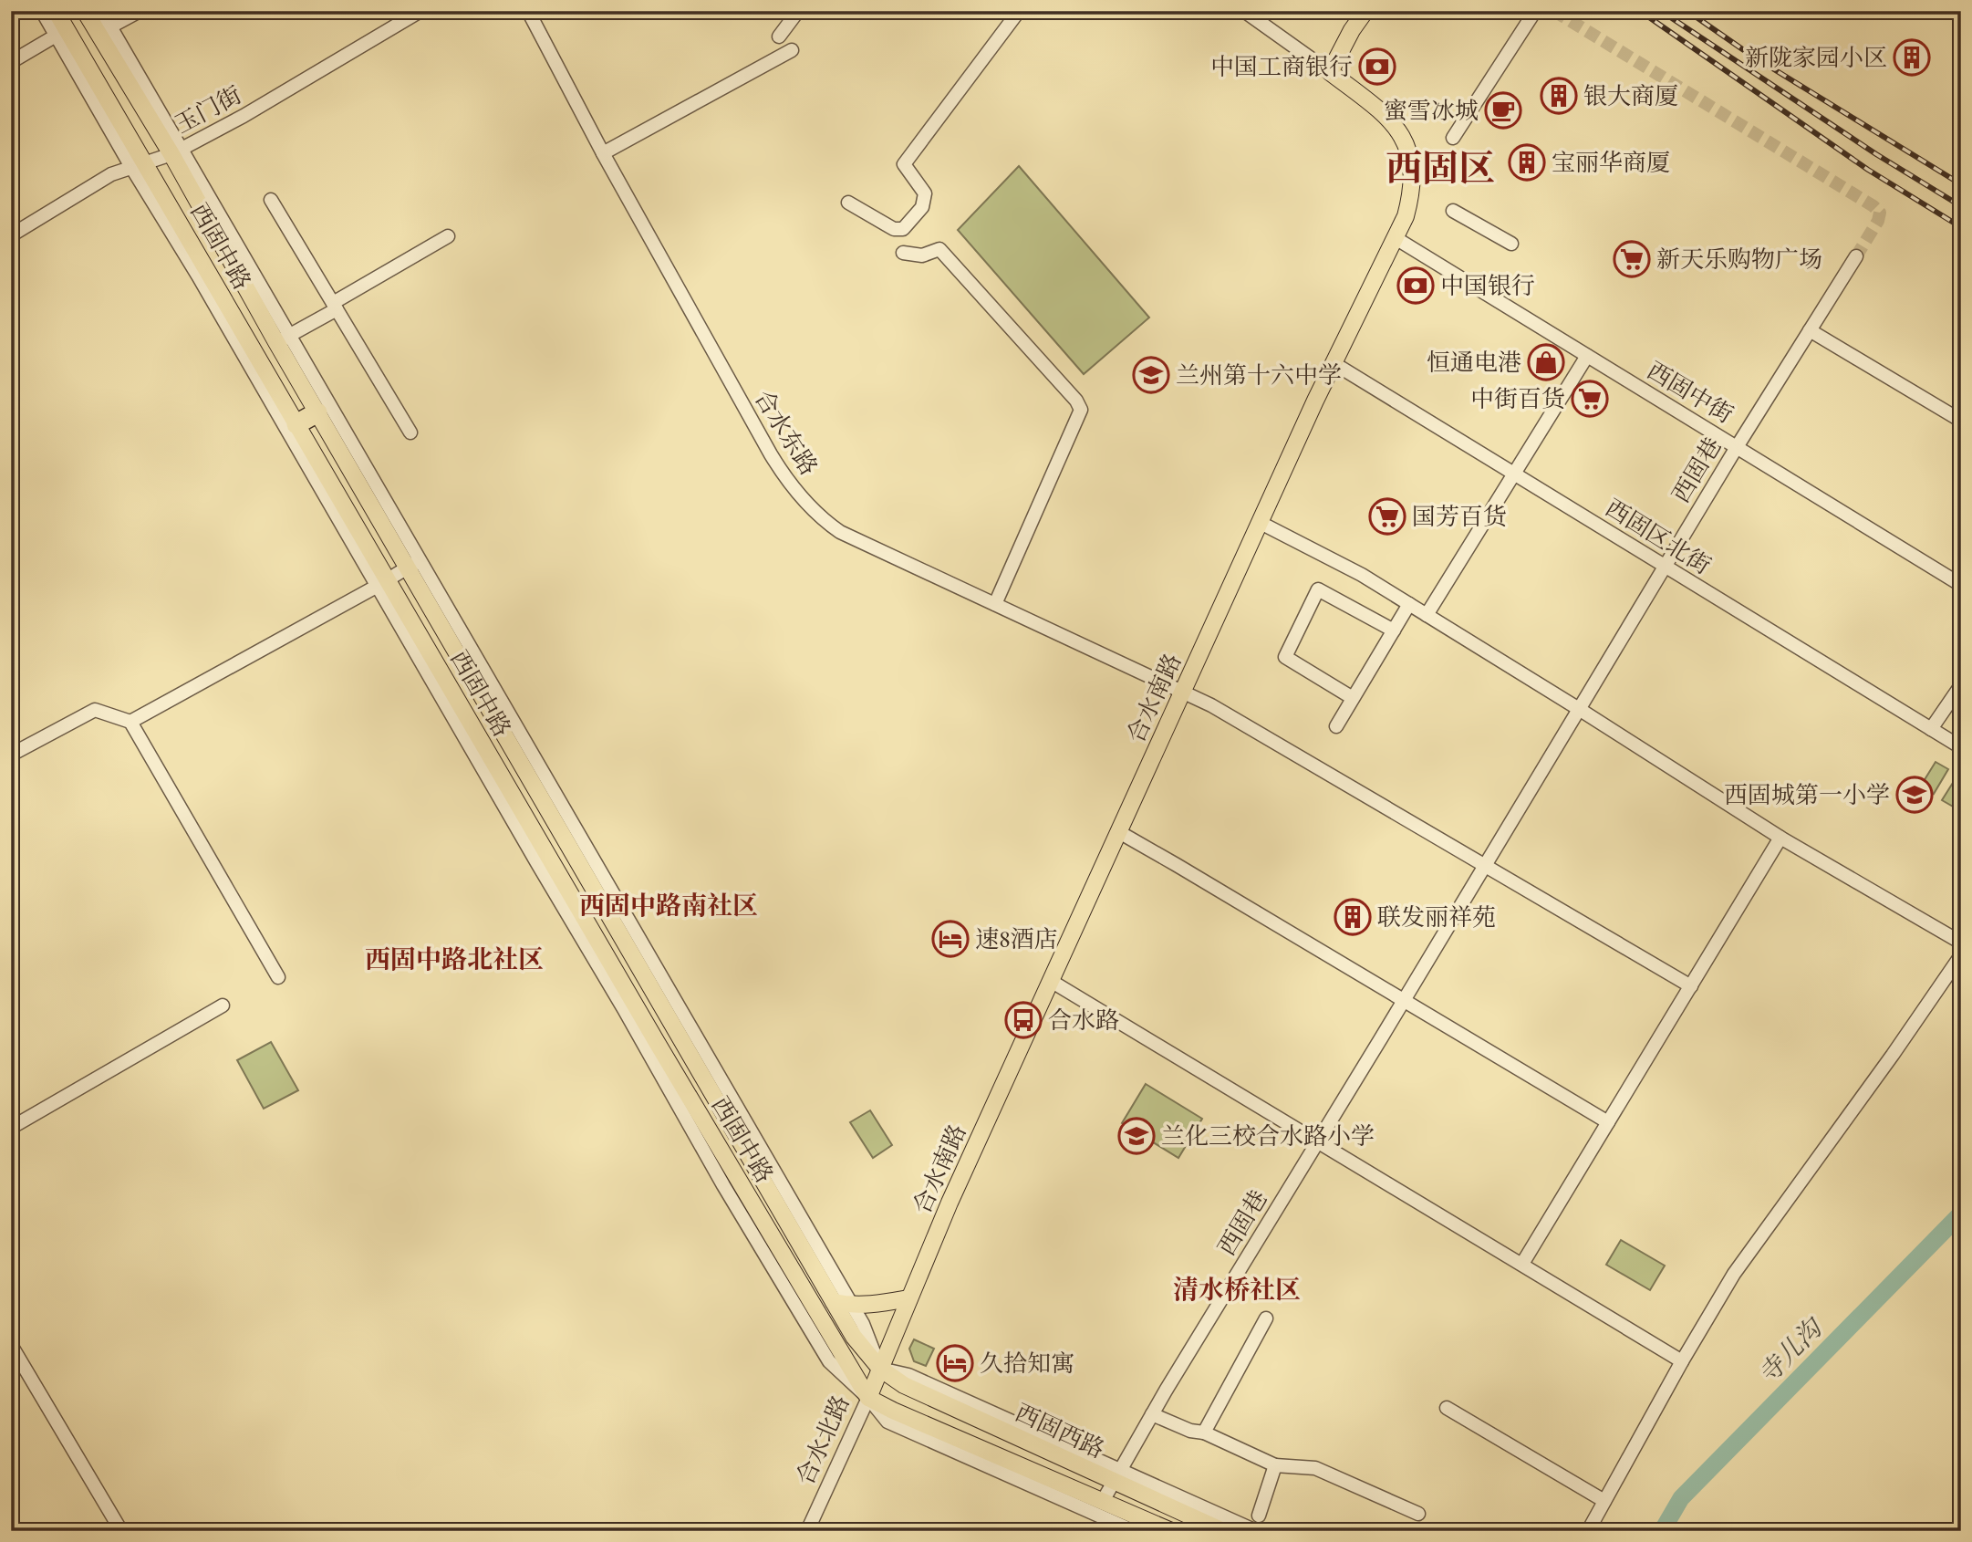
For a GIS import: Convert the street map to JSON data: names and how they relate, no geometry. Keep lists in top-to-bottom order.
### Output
{
  "streets": {
    "main road": [
      "西固中路",
      "合水南路",
      "西固西路",
      "合水北路"
    ],
    "street": [
      "玉门街",
      "西固中街",
      "合水东路",
      "西固巷",
      "西固区北街"
    ]
  },
  "crossings": [
    ["玉门街", "西固中路"],
    ["西固中路", "合水南路"],
    ["西固中路", "西固西路"],
    ["西固中路", "合水北路"],
    ["西固中街", "西固巷"],
    ["西固中街", "合水南路"],
    ["合水东路", "西固巷"],
    ["合水东路", "合水南路"],
    ["西固巷", "西固区北街"],
    ["西固巷", "西固西路"],
    ["西固区北街", "合水南路"],
    ["合水南路", "西固西路"],
    ["合水南路", "合水北路"],
    ["西固西路", "合水北路"]
  ],
  "districts": [
    "西固区",
    "西固中路南社区",
    "西固中路北社区",
    "清水桥社区"
  ],
  "water": ["寺儿沟"],
  "places": {
    "building": [
      "新陇家园小区",
      "银大商厦",
      "宝丽华商厦",
      "联发丽祥苑"
    ],
    "bank": ["中国工商银行", "中国银行"],
    "cafe": ["蜜雪冰城"],
    "supermarket": ["新天乐购物广场", "中街百货", "国芳百货"],
    "shop": ["恒通电港"],
    "school or university": ["兰州第十六中学", "西固城第一小学", "兰化三校合水路小学"],
    "hotel": ["速8酒店", "久拾知寓"],
    "bus stop": ["合水路"]
  }
}
